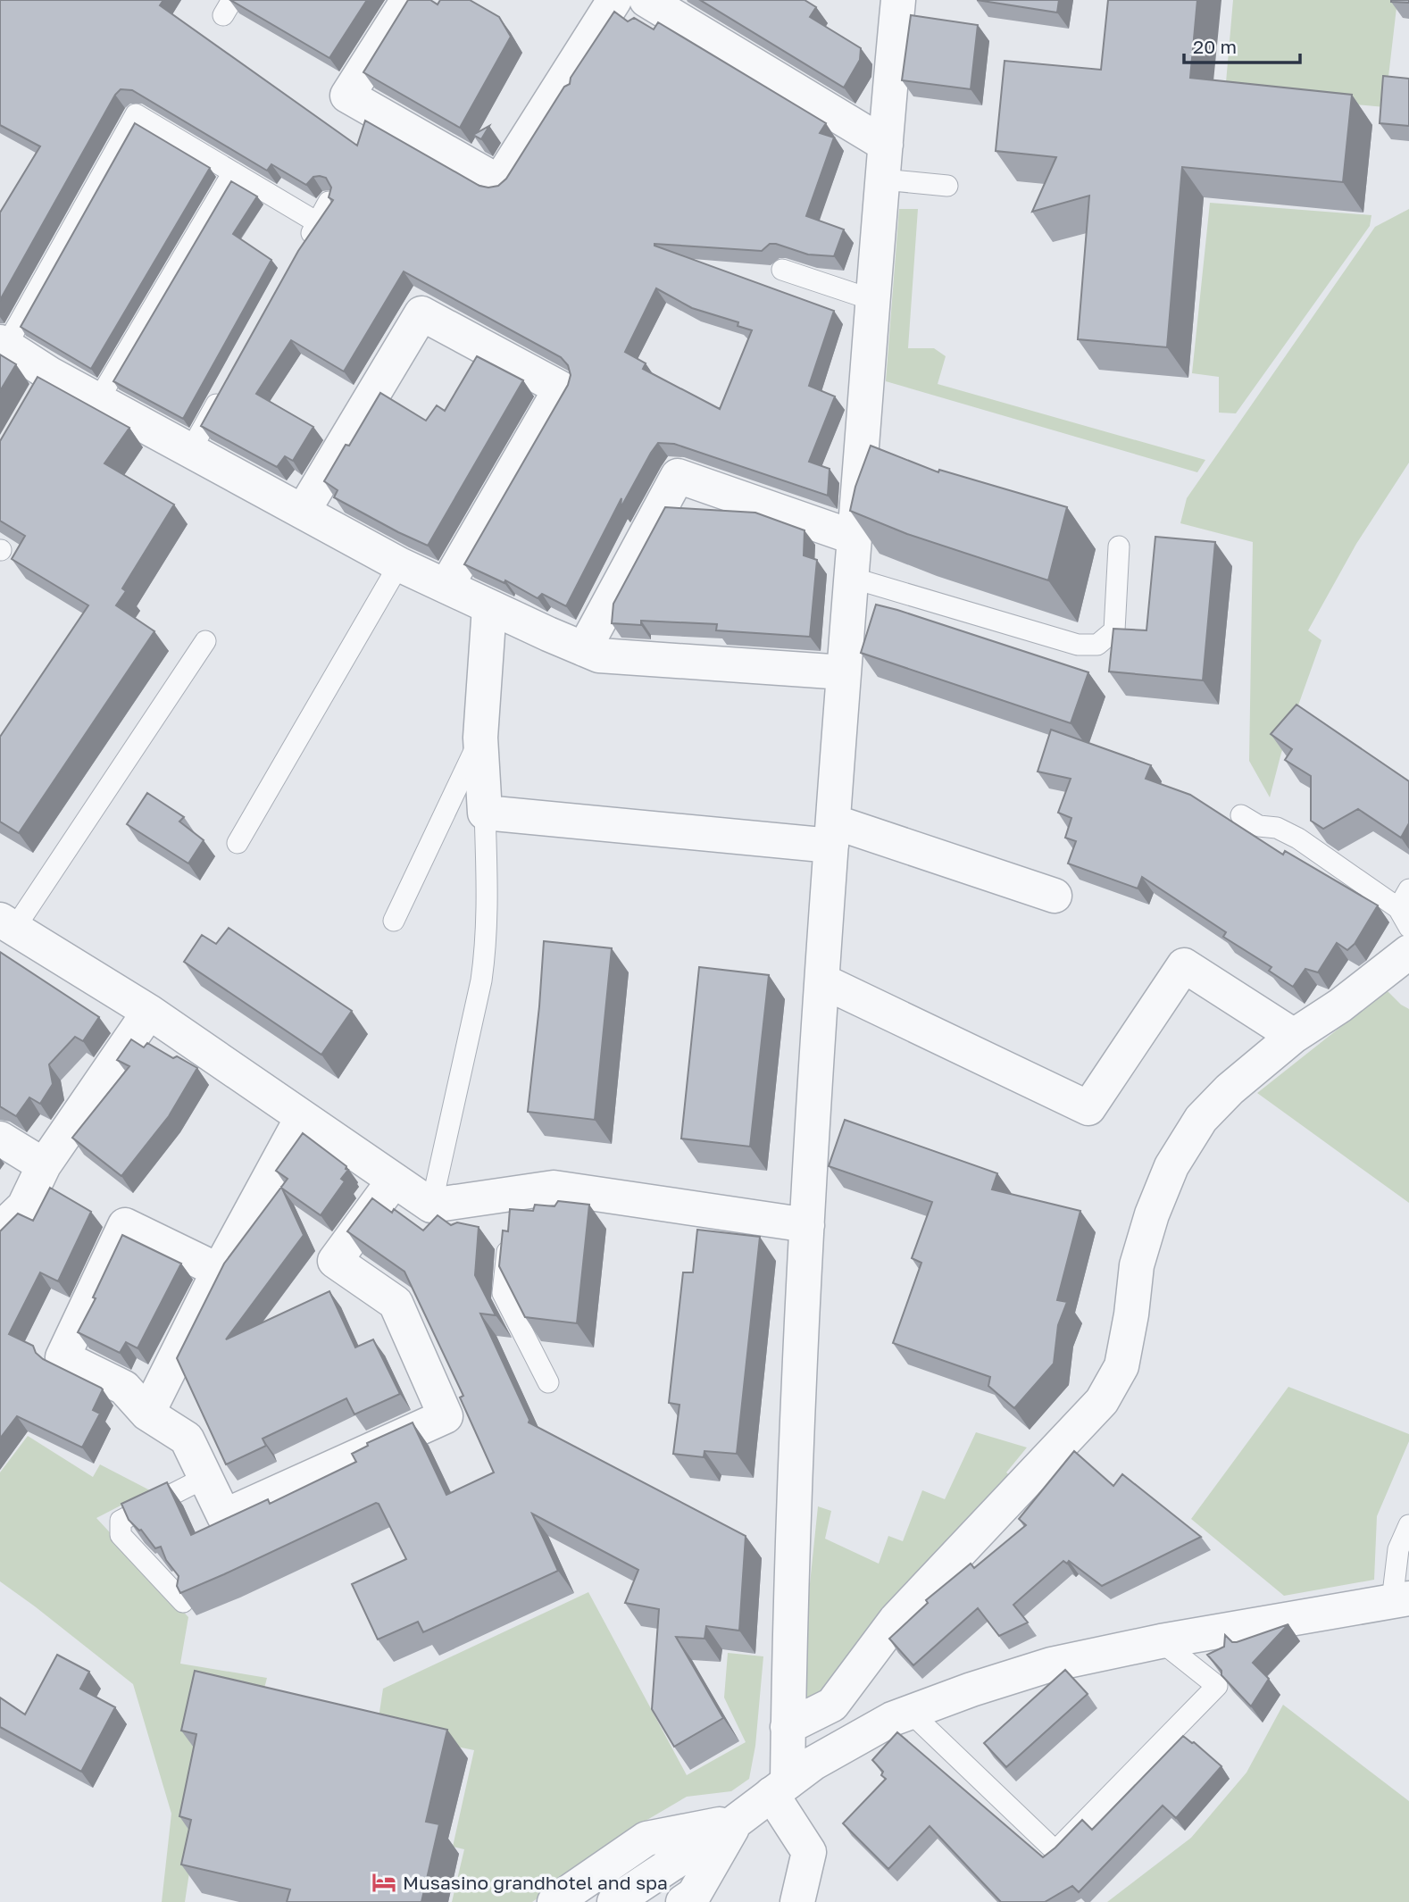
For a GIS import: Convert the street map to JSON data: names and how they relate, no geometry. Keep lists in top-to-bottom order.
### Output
{
  "places": {
    "hotel": ["Musasino grandhotel and spa"]
  },
  "scale_bar": "20 m"
}
